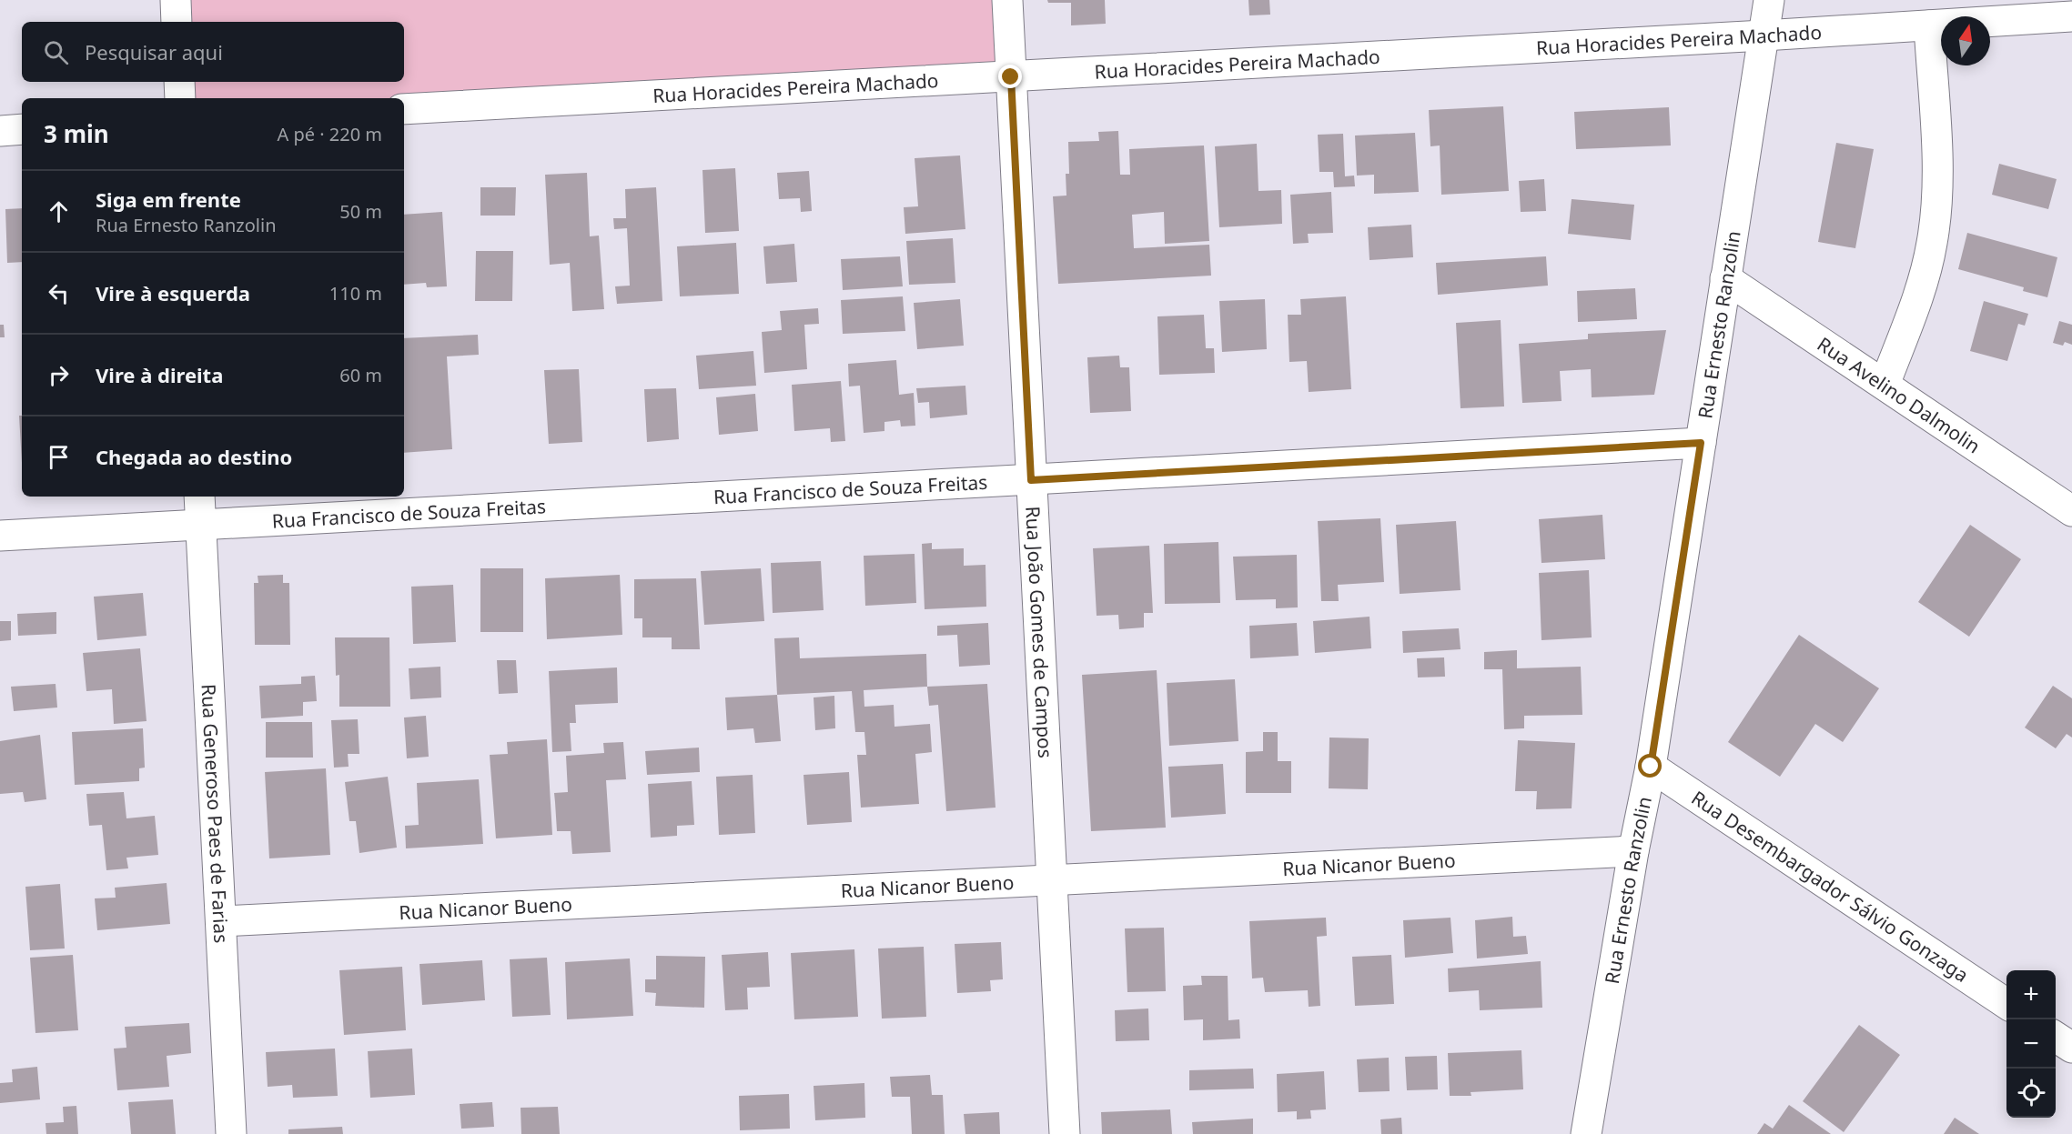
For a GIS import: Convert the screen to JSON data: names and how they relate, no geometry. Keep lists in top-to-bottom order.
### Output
{
  "streets": {
    "street": [
      "Rua Horacides Pereira Machado",
      "Rua Ernesto Ranzolin",
      "Rua Avelino Dalmolin",
      "Rua Francisco de Souza Freitas",
      "Rua João Gomes de Campos",
      "Rua Generoso Paes de Farias",
      "Rua Nicanor Bueno",
      "Rua Desembargador Sálvio Gonzaga"
    ]
  },
  "crossings": [
    ["Rua Horacides Pereira Machado", "Rua Ernesto Ranzolin"],
    ["Rua Horacides Pereira Machado", "Rua João Gomes de Campos"],
    ["Rua Ernesto Ranzolin", "Rua Avelino Dalmolin"],
    ["Rua Ernesto Ranzolin", "Rua Francisco de Souza Freitas"],
    ["Rua Ernesto Ranzolin", "Rua Nicanor Bueno"],
    ["Rua Ernesto Ranzolin", "Rua Desembargador Sálvio Gonzaga"],
    ["Rua Francisco de Souza Freitas", "Rua João Gomes de Campos"],
    ["Rua Francisco de Souza Freitas", "Rua Generoso Paes de Farias"],
    ["Rua João Gomes de Campos", "Rua Nicanor Bueno"],
    ["Rua Generoso Paes de Farias", "Rua Nicanor Bueno"]
  ],
  "north": "top",
  "page": {
    "search": "Pesquisar aqui",
    "heading": ["3 min", "A pé · 220 m"],
    "list": [
      ["Siga em frente", "Rua Ernesto Ranzolin", "50 m"],
      ["Vire à esquerda", "110 m"],
      ["Vire à direita", "60 m"],
      "Chegada ao destino"
    ],
    "map_buttons": ["+", "−"]
  }
}
